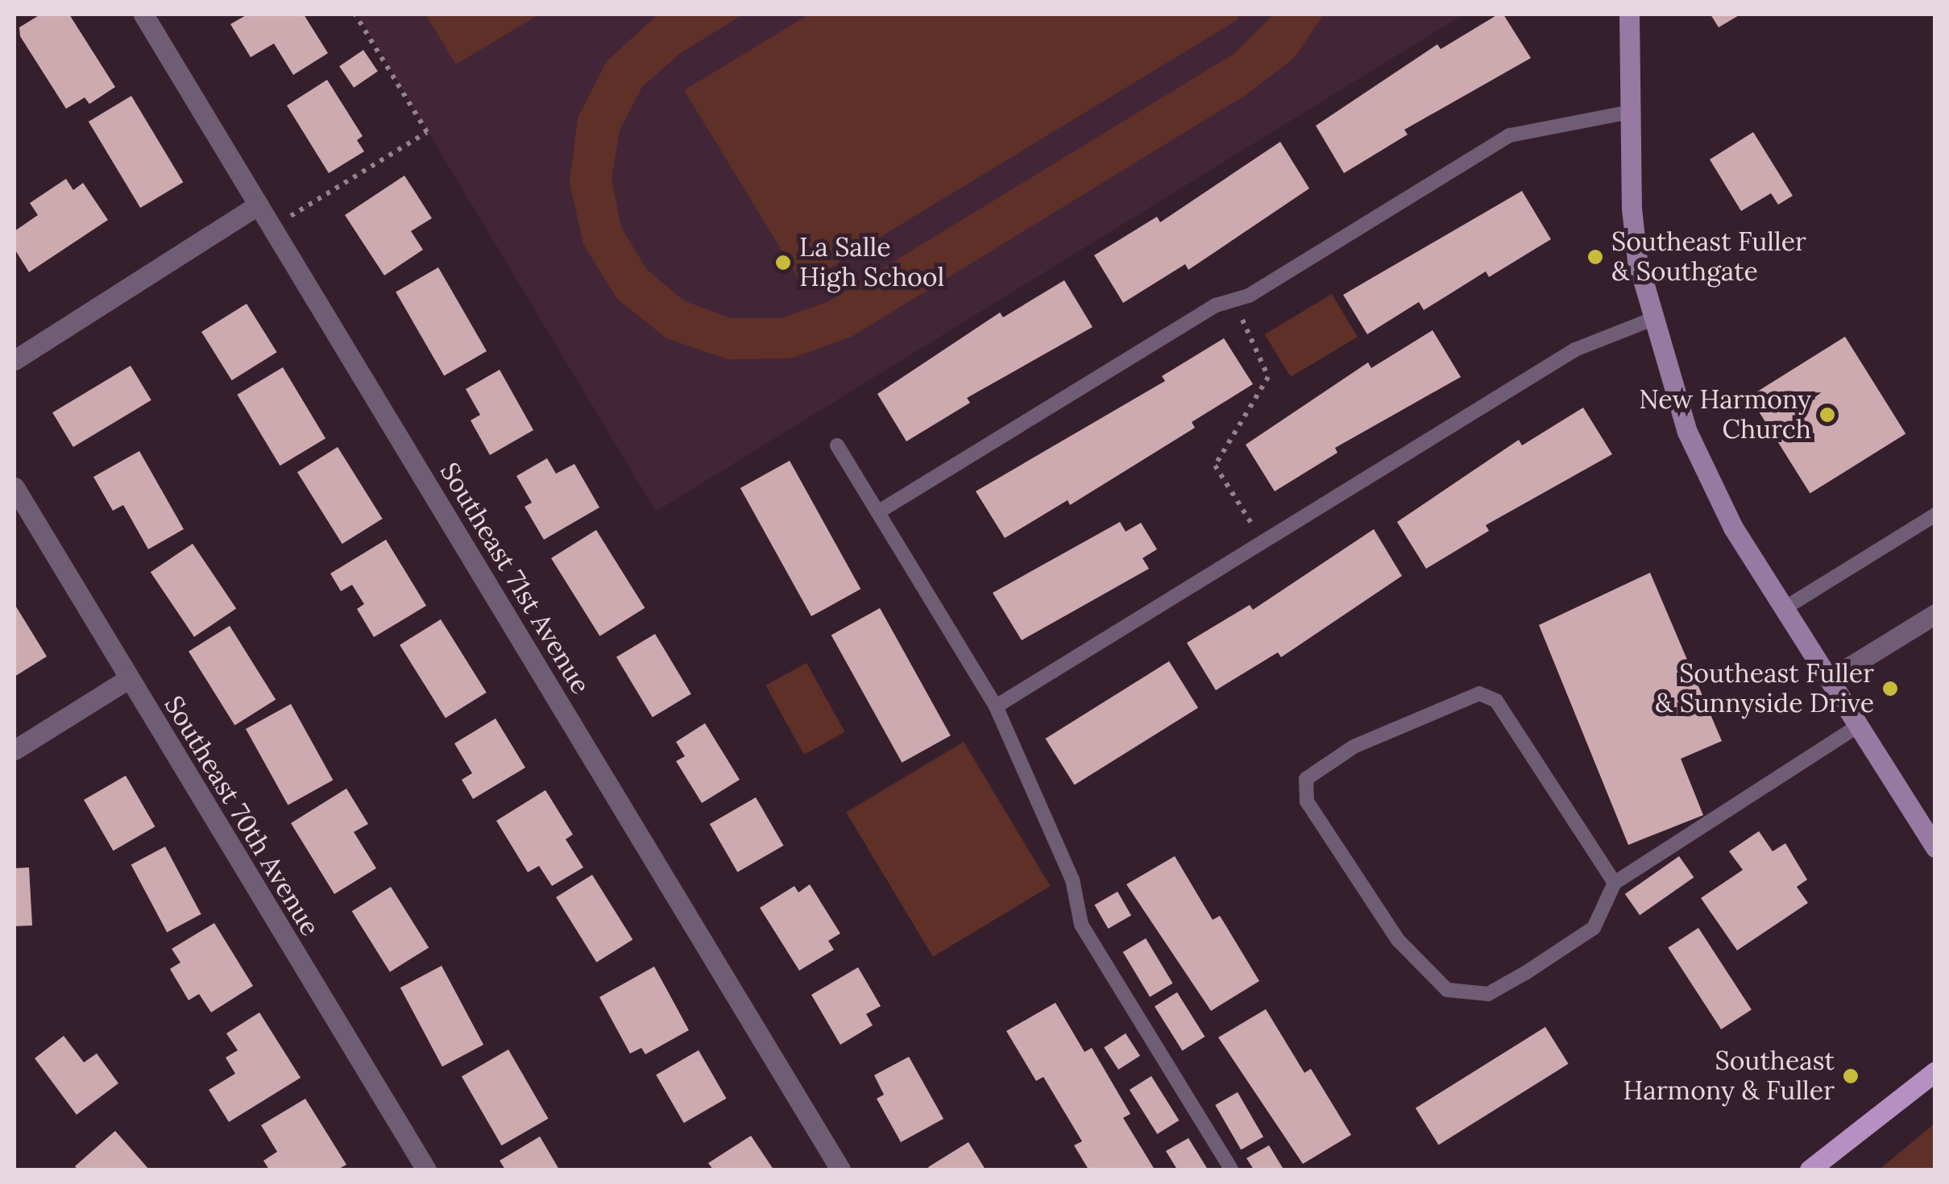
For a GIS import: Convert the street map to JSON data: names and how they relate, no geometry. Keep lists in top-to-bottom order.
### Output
{
  "streets": {
    "street": ["Southeast 71st Avenue", "Southeast 70th Avenue"]
  },
  "places": [
    "Southeast Fuller & Southgate",
    "La Salle High School",
    "New Harmony Church",
    "Southeast Fuller & Sunnyside Drive",
    "Southeast Harmony & Fuller"
  ]
}
